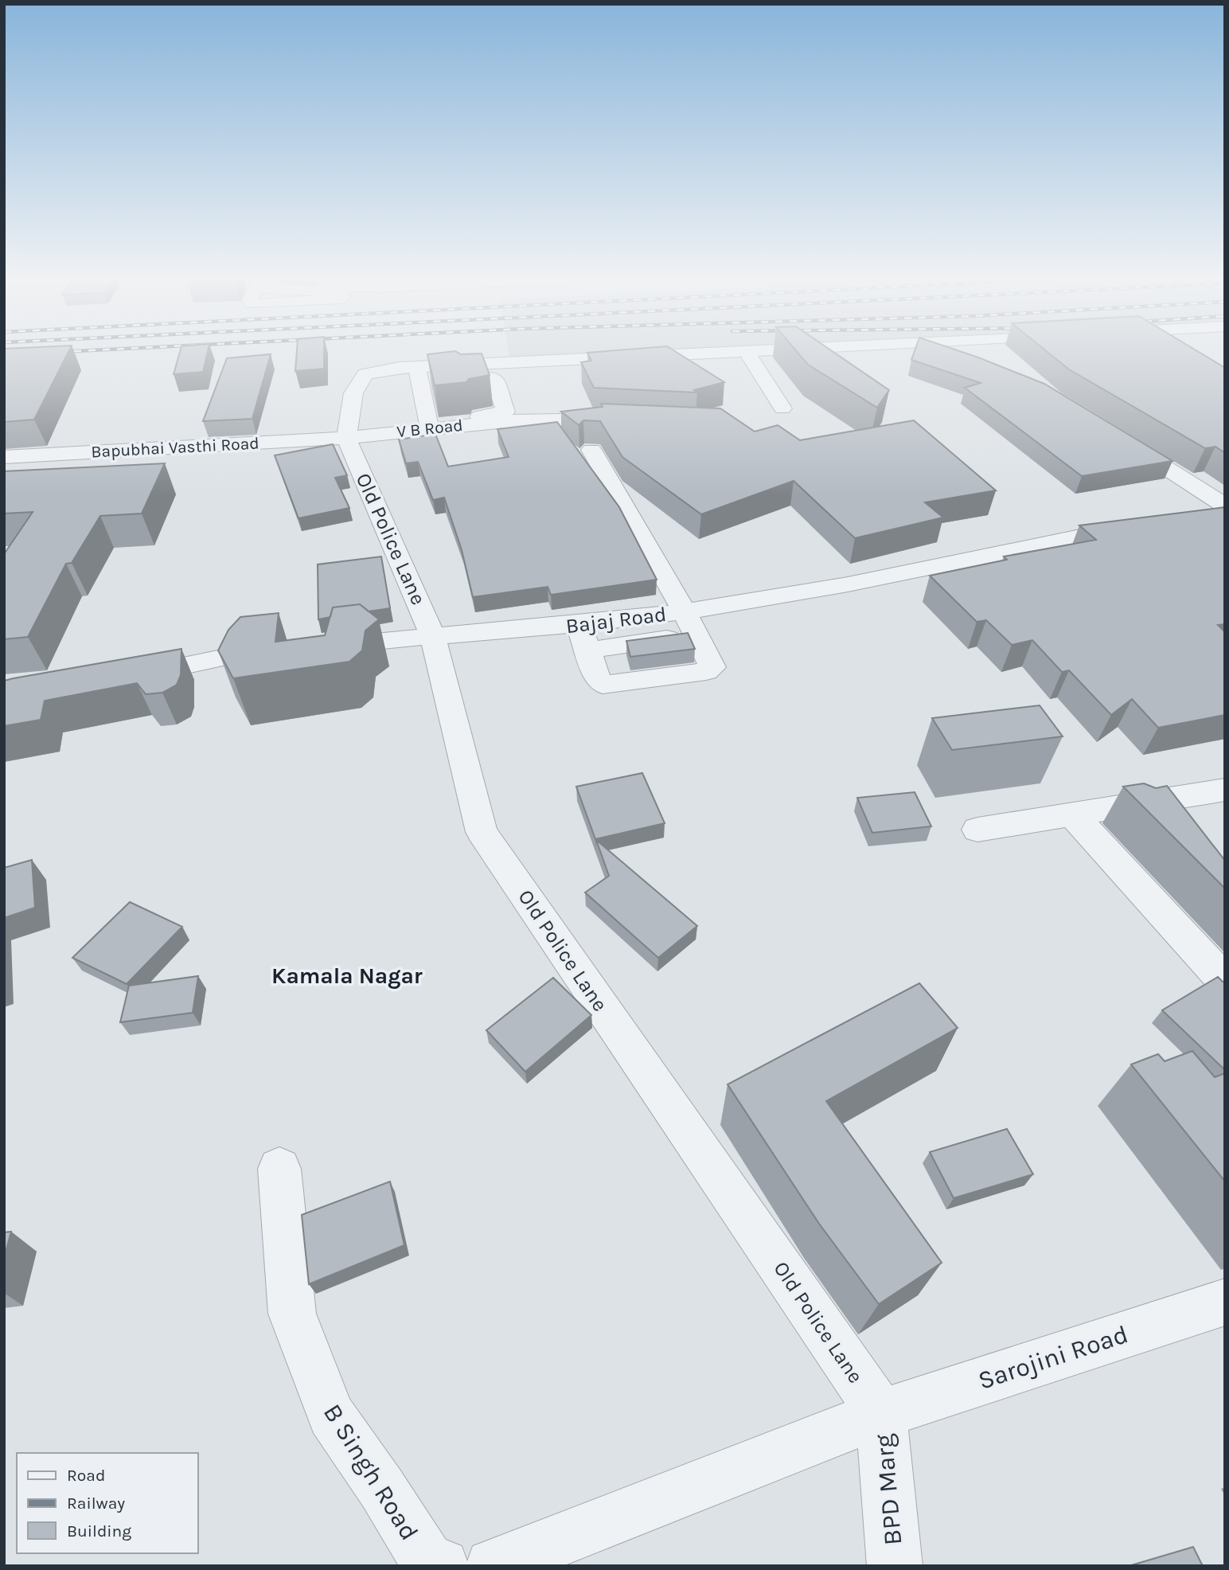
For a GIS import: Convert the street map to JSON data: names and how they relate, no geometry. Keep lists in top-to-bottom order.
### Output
{
  "streets": {
    "street": [
      "V B Road",
      "Bapubhai Vasthi Road",
      "Old Police Lane",
      "Bajaj Road",
      "Sarojini Road",
      "B Singh Road",
      "BPD Marg"
    ]
  },
  "crossings": [
    ["V B Road", "Bapubhai Vasthi Road"],
    ["V B Road", "Old Police Lane"],
    ["Bapubhai Vasthi Road", "Old Police Lane"],
    ["Old Police Lane", "Bajaj Road"],
    ["Old Police Lane", "Sarojini Road"],
    ["Old Police Lane", "BPD Marg"],
    ["Sarojini Road", "BPD Marg"]
  ],
  "districts": ["Kamala Nagar"],
  "legend": ["Road", "Railway", "Building"]
}
